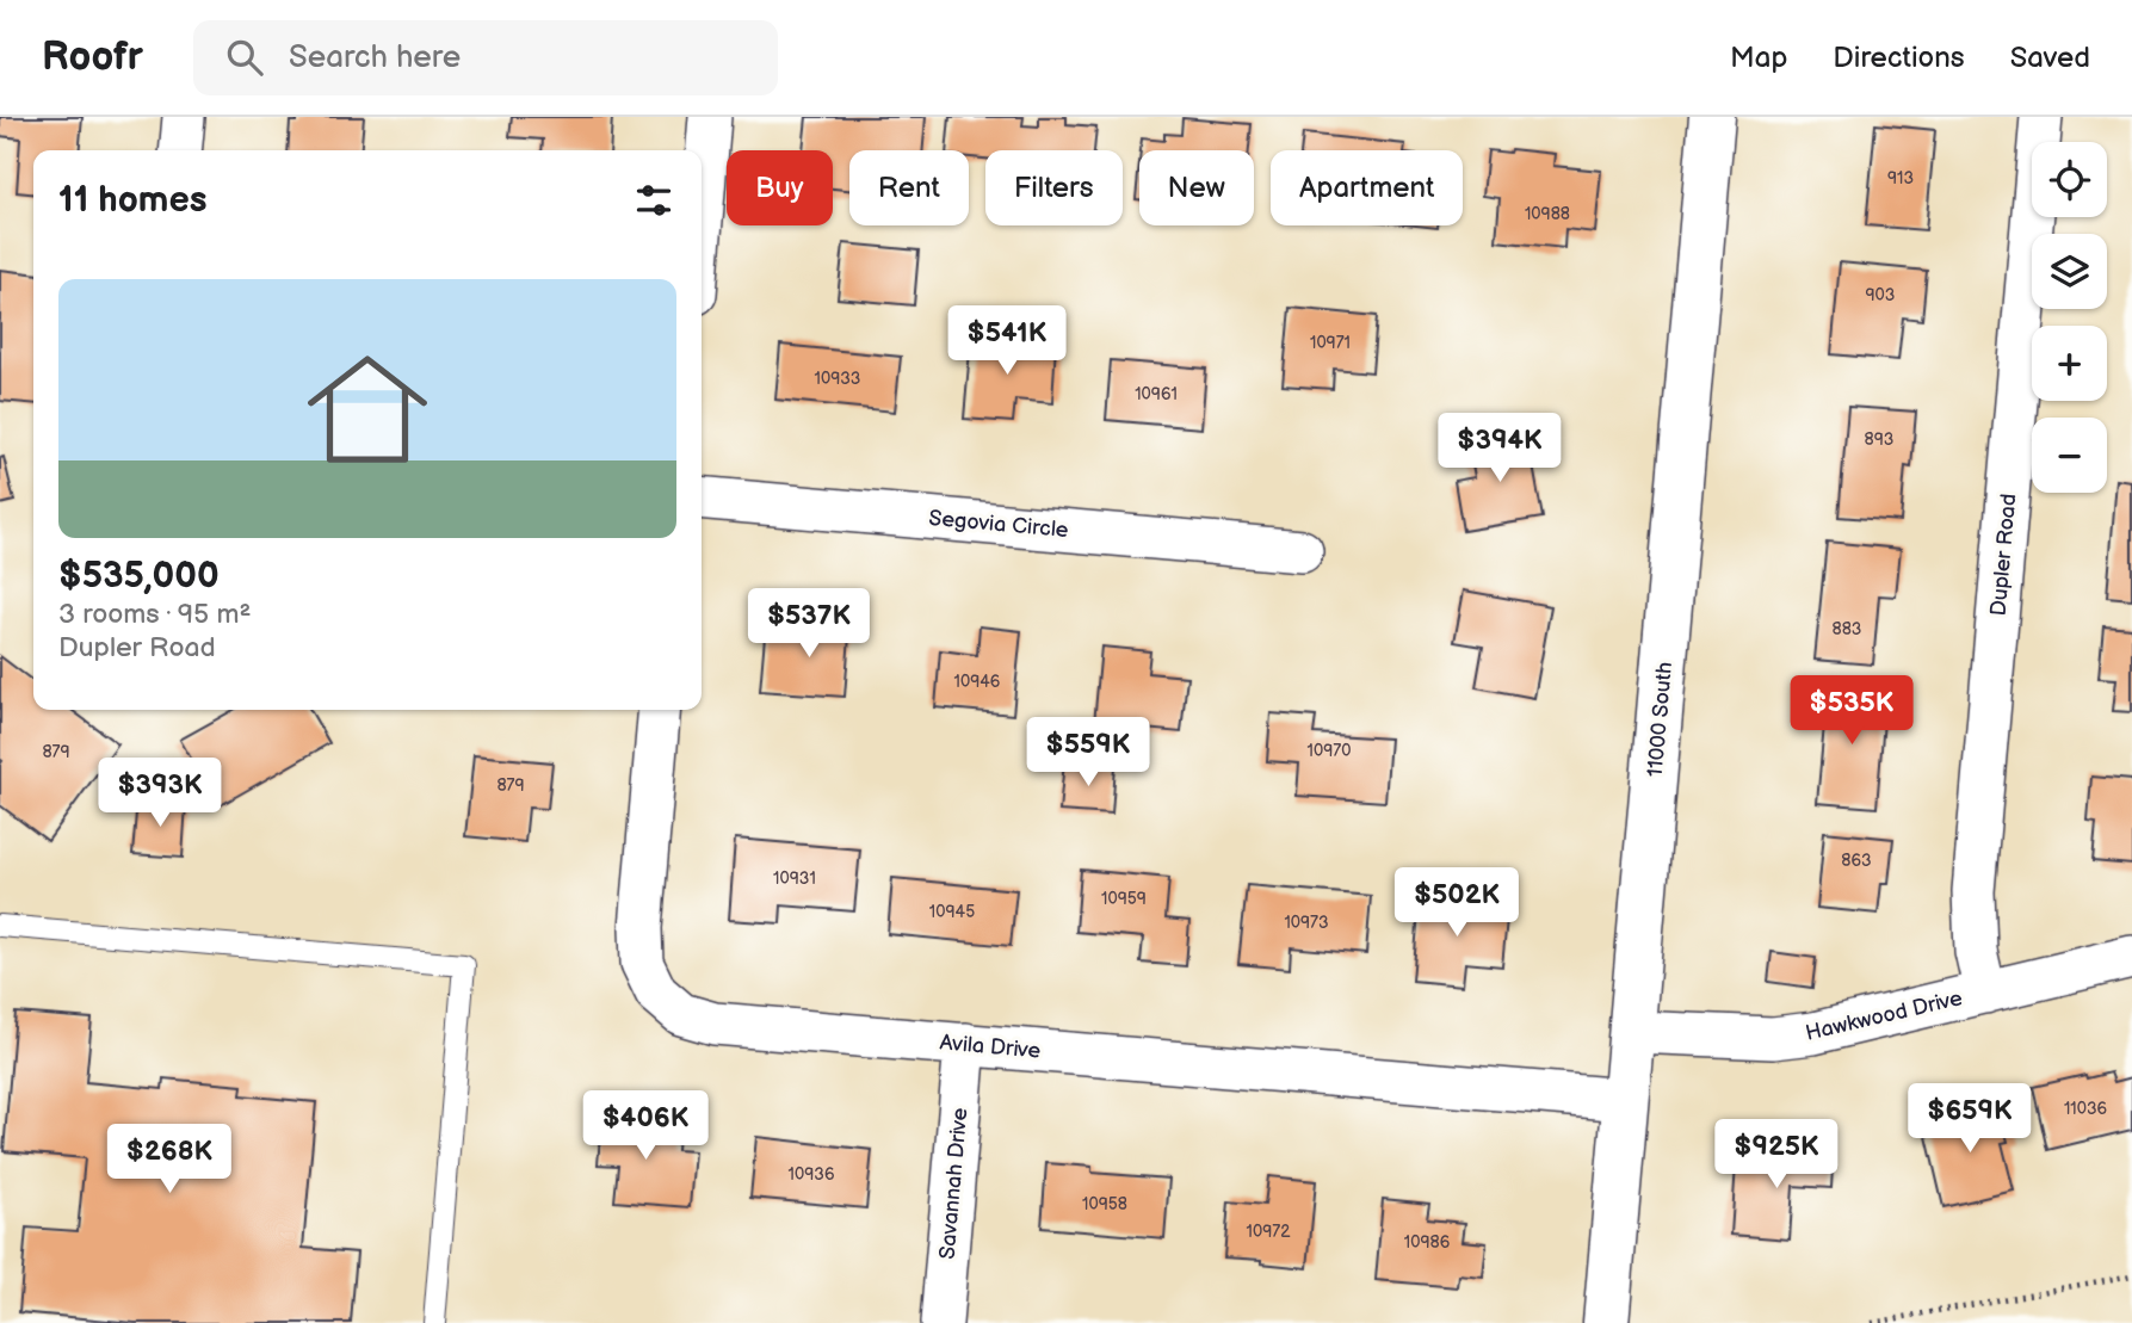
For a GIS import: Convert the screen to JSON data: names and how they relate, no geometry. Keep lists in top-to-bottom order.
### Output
{
  "streets": {
    "street": [
      "Segovia Circle",
      "Dupler Road",
      "11000 South",
      "Hawkwood Drive",
      "Avila Drive",
      "Savannah Drive"
    ]
  },
  "crossings": [
    ["Dupler Road", "Hawkwood Drive"],
    ["11000 South", "Hawkwood Drive"],
    ["11000 South", "Avila Drive"],
    ["Avila Drive", "Savannah Drive"]
  ],
  "house_numbers": [
    "913",
    "10988",
    "903",
    "10971",
    "10933",
    "10961",
    "893",
    "883",
    "10946",
    "10970",
    "879",
    "879",
    "863",
    "10931",
    "10959",
    "10945",
    "10973",
    "11036",
    "10936",
    "10958",
    "10972",
    "10986"
  ],
  "page": {
    "header": "Roofr",
    "search": "Search here",
    "nav": ["Map", "Directions", "Saved"],
    "map_buttons": ["+", "−"],
    "chip": [
      "Buy",
      "Rent",
      "Filters",
      "New",
      "Apartment"
    ],
    "heading": "11 homes",
    "list": [
      {
        "name": "$535,000",
        "note": "3 rooms · 95 m² · Dupler Road"
      }
    ],
    "price": [
      "$541K",
      "$394K",
      "$537K",
      "$535K",
      "$559K",
      "$393K",
      "$502K",
      "$659K",
      "$406K",
      "$925K",
      "$268K"
    ]
  }
}
